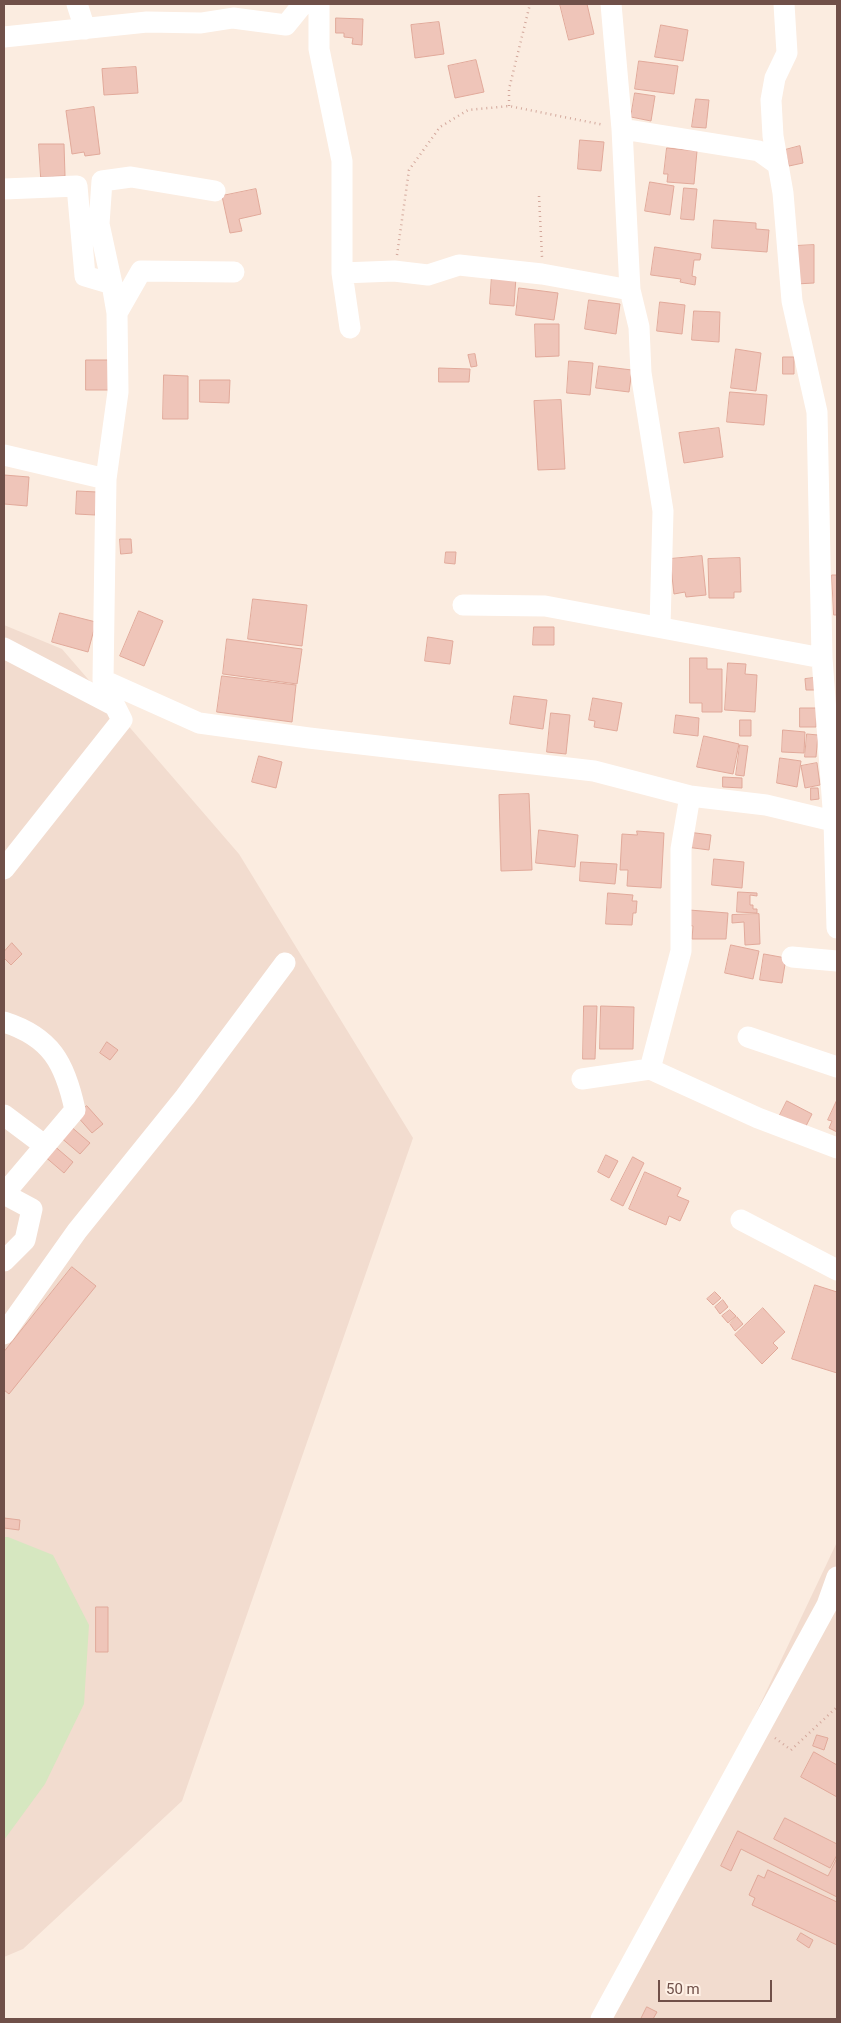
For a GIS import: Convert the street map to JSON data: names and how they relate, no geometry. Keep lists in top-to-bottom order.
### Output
{
  "scale_bar": "50 m"
}
